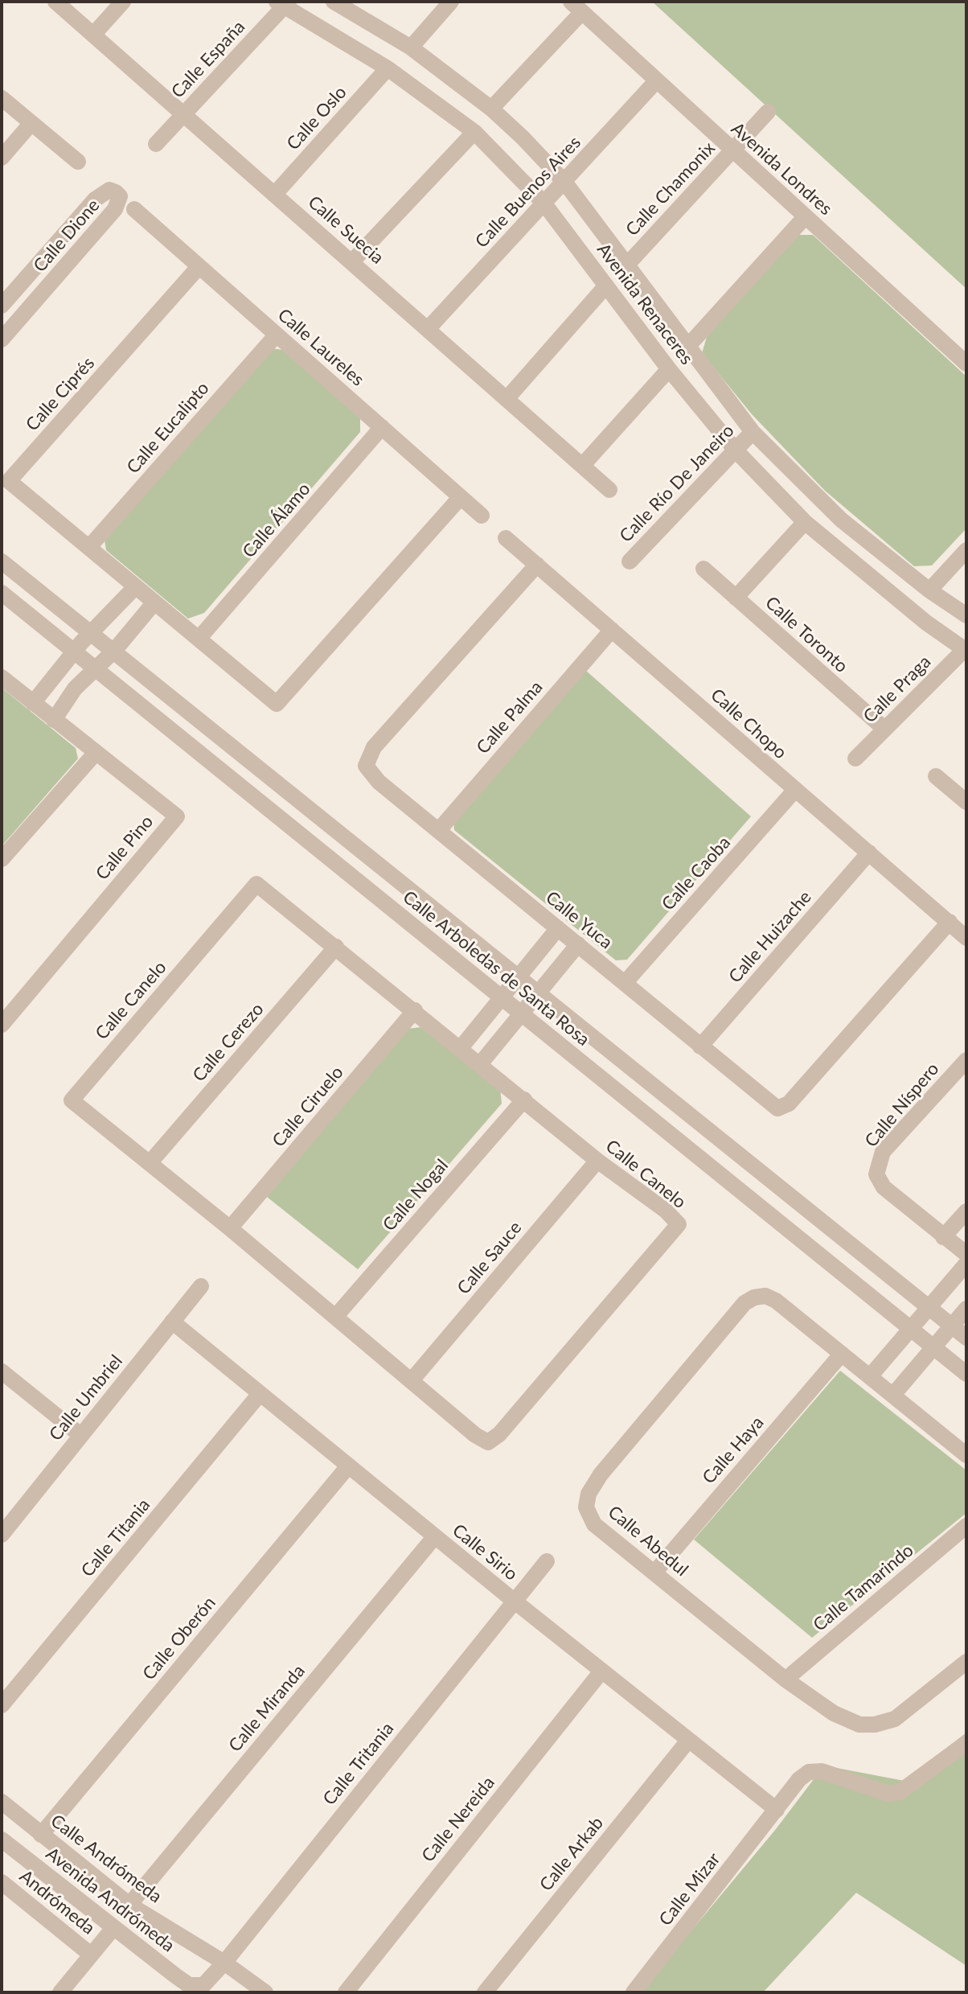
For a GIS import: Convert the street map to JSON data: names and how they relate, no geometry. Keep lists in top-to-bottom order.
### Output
{
  "streets": {
    "street": [
      "Calle España",
      "Calle Oslo",
      "Avenida Londres",
      "Calle Chamonix",
      "Calle Buenos Aires",
      "Calle Suecia",
      "Calle Dione",
      "Avenida Renaceres",
      "Calle Laureles",
      "Calle Ciprés",
      "Calle Eucalipto",
      "Calle Río De Janeiro",
      "Calle Álamo",
      "Calle Toronto",
      "Calle Praga",
      "Calle Palma",
      "Calle Chopo",
      "Calle Pino",
      "Calle Caoba",
      "Calle Yuca",
      "Calle Huizache",
      "Calle Arboledas de Santa Rosa",
      "Calle Canelo",
      "Calle Cerezo",
      "Calle Níspero",
      "Calle Ciruelo",
      "Calle Nogal",
      "Calle Sauce",
      "Calle Umbriel",
      "Calle Haya",
      "Calle Titania",
      "Calle Abedul",
      "Calle Sirio",
      "Calle Tamarindo",
      "Calle Oberón",
      "Calle Miranda",
      "Calle Tritania",
      "Calle Nereida",
      "Calle Arkab",
      "Calle Andrómeda",
      "Calle Mizar",
      "Avenida Andrómeda",
      "Andrómeda"
    ]
  },
  "crossings": [
    ["Calle España", "Calle Suecia"],
    ["Calle España", "Avenida Renaceres"],
    ["Calle Oslo", "Calle Suecia"],
    ["Calle Oslo", "Avenida Renaceres"],
    ["Avenida Londres", "Calle Chamonix"],
    ["Avenida Londres", "Calle Buenos Aires"],
    ["Calle Chamonix", "Avenida Renaceres"],
    ["Calle Buenos Aires", "Calle Suecia"],
    ["Calle Buenos Aires", "Avenida Renaceres"],
    ["Avenida Renaceres", "Calle Río De Janeiro"],
    ["Avenida Renaceres", "Calle Praga"],
    ["Calle Laureles", "Calle Ciprés"],
    ["Calle Laureles", "Calle Eucalipto"],
    ["Calle Laureles", "Calle Álamo"],
    ["Calle Ciprés", "Calle Eucalipto"],
    ["Calle Ciprés", "Calle Álamo"],
    ["Calle Toronto", "Calle Praga"],
    ["Calle Palma", "Calle Chopo"],
    ["Calle Palma", "Calle Yuca"],
    ["Calle Chopo", "Calle Caoba"],
    ["Calle Chopo", "Calle Yuca"],
    ["Calle Chopo", "Calle Huizache"],
    ["Calle Caoba", "Calle Yuca"],
    ["Calle Yuca", "Calle Huizache"],
    ["Calle Canelo", "Calle Cerezo"],
    ["Calle Canelo", "Calle Ciruelo"],
    ["Calle Canelo", "Calle Nogal"],
    ["Calle Canelo", "Calle Sauce"],
    ["Calle Umbriel", "Calle Sirio"],
    ["Calle Haya", "Calle Abedul"],
    ["Calle Titania", "Calle Sirio"],
    ["Calle Abedul", "Calle Tamarindo"],
    ["Calle Sirio", "Calle Oberón"],
    ["Calle Sirio", "Calle Miranda"],
    ["Calle Sirio", "Calle Tritania"],
    ["Calle Sirio", "Calle Nereida"],
    ["Calle Sirio", "Calle Arkab"],
    ["Calle Sirio", "Calle Mizar"],
    ["Calle Oberón", "Calle Andrómeda"],
    ["Calle Miranda", "Calle Andrómeda"],
    ["Calle Tritania", "Calle Andrómeda"],
    ["Calle Tritania", "Avenida Andrómeda"],
    ["Avenida Andrómeda", "Andrómeda"]
  ]
}
